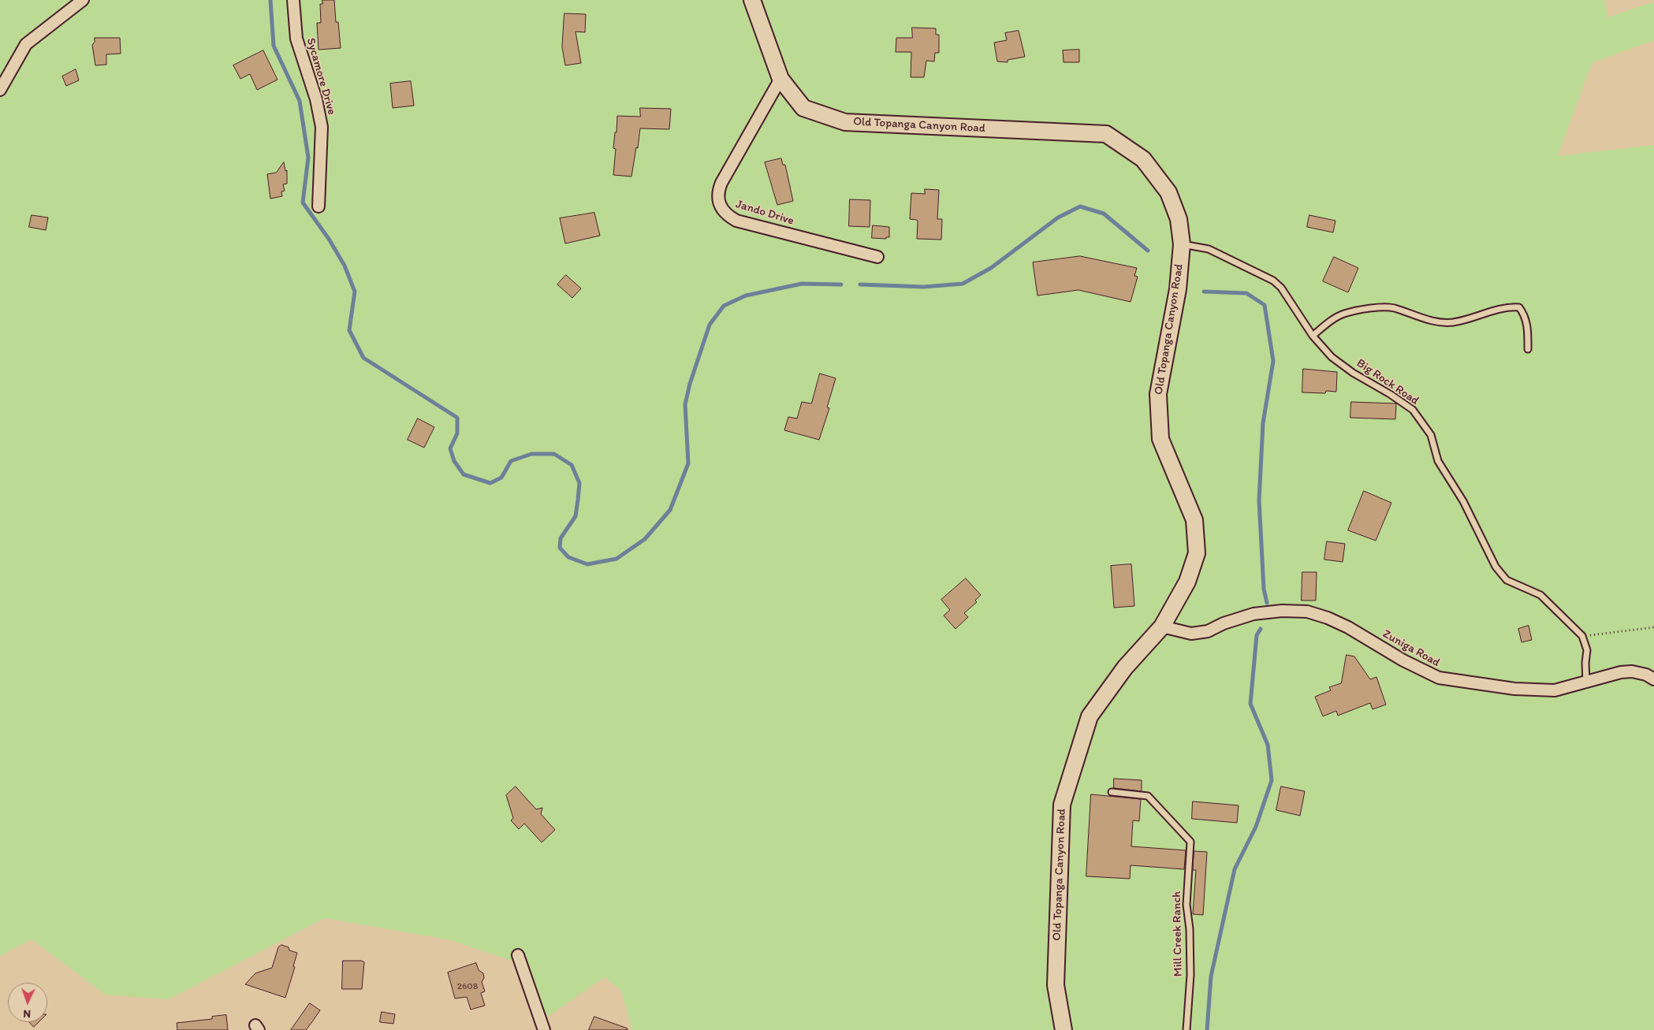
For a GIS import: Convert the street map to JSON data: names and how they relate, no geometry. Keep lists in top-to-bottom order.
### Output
{
  "streets": {
    "main road": ["Old Topanga Canyon Road"],
    "street": ["Sycamore Drive", "Jando Drive", "Zuniga Road"],
    "lane": ["Big Rock Road", "Mill Creek Ranch"]
  },
  "crossings": [
    ["Old Topanga Canyon Road", "Jando Drive"],
    ["Old Topanga Canyon Road", "Big Rock Road"],
    ["Old Topanga Canyon Road", "Zuniga Road"]
  ],
  "house_numbers": ["2608"],
  "north": "bottom"
}
